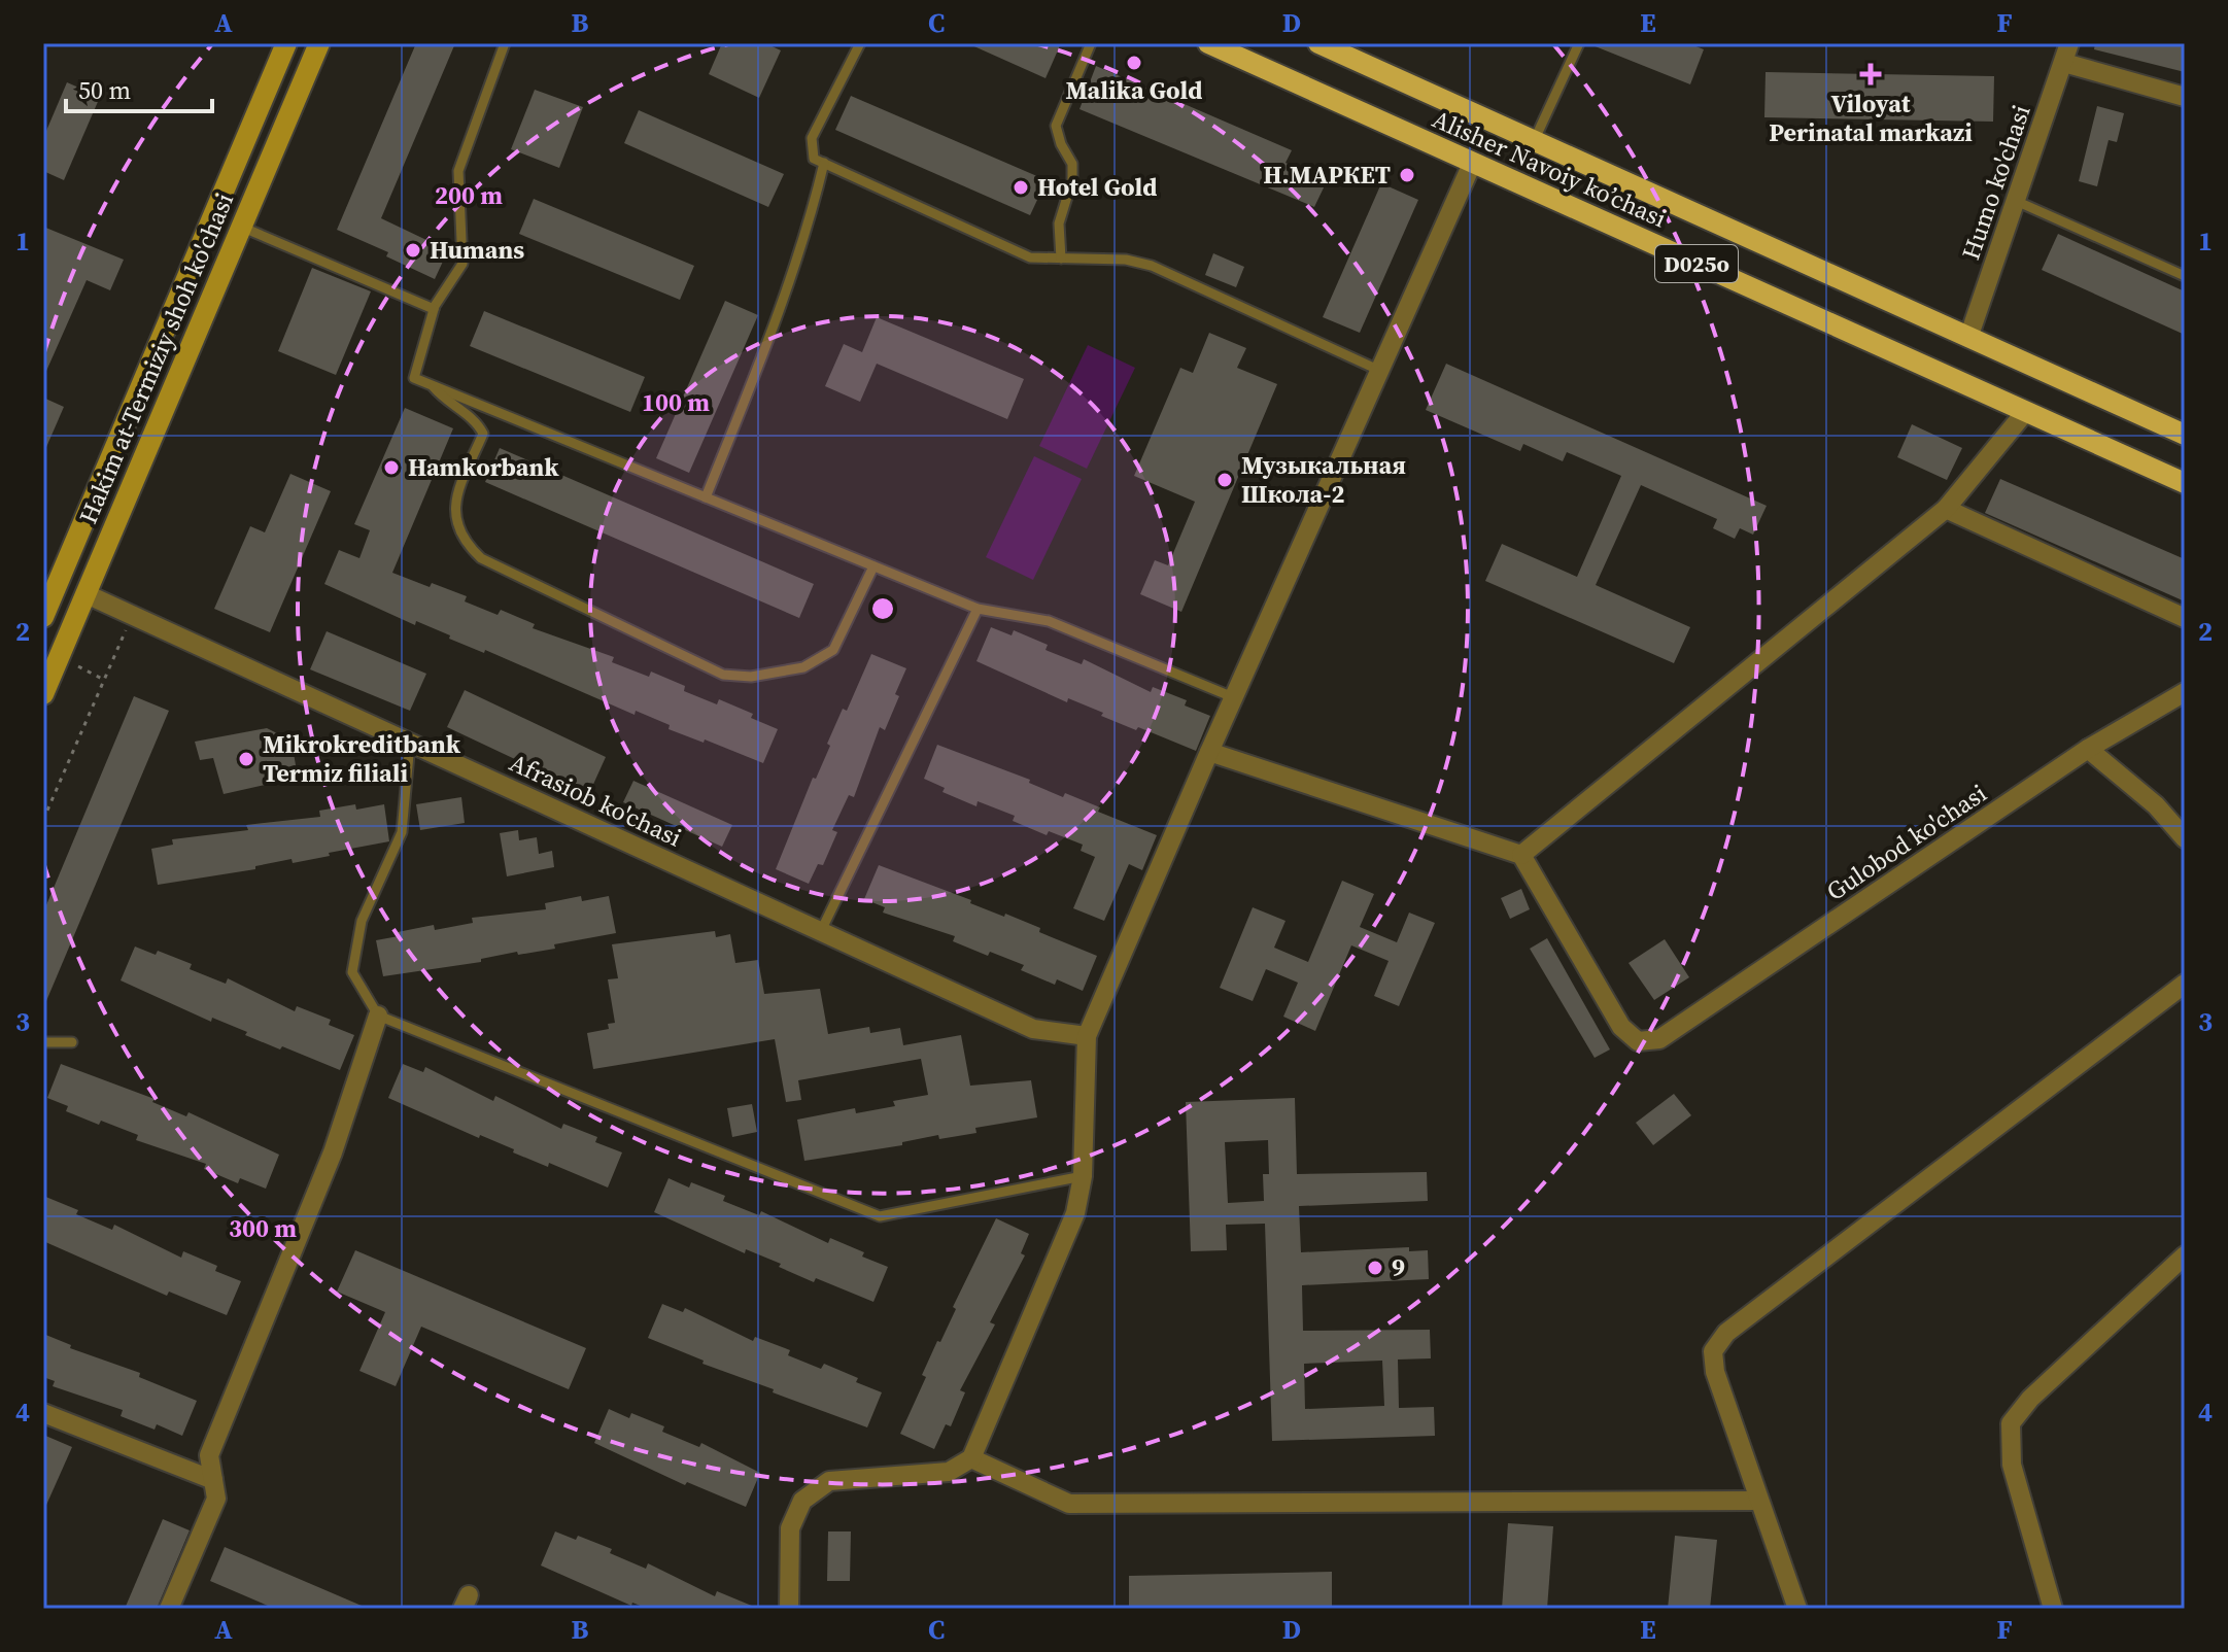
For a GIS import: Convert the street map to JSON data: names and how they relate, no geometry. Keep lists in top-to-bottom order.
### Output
{
  "streets": {
    "main road": ["Alisher Navoiy ko’chasi", "D025o", "Hakim at-Termiziy shoh ko'chasi"],
    "street": ["Humo ko'chasi", "Afrasiob ko'chasi", "Gulobod ko'chasi"]
  },
  "crossings": [
    ["Alisher Navoiy ko’chasi", "Humo ko'chasi"],
    ["Hakim at-Termiziy shoh ko'chasi", "Afrasiob ko'chasi"]
  ],
  "places": {
    "other": [
      "Malika Gold",
      "Н.МАРКЕТ",
      "Hotel Gold",
      "Humans",
      "Hamkorbank",
      "Музыкальная Школа-2",
      "Mikrokreditbank Termiz filiali",
      "9"
    ],
    "health": ["Viloyat Perinatal markazi"]
  },
  "scale_bar": "50 m",
  "grid": {
    "columns": [
      "A",
      "B",
      "C",
      "D",
      "E",
      "F"
    ],
    "rows": [
      "1",
      "2",
      "3",
      "4"
    ]
  },
  "rings": ["200 m", "100 m", "300 m"]
}
